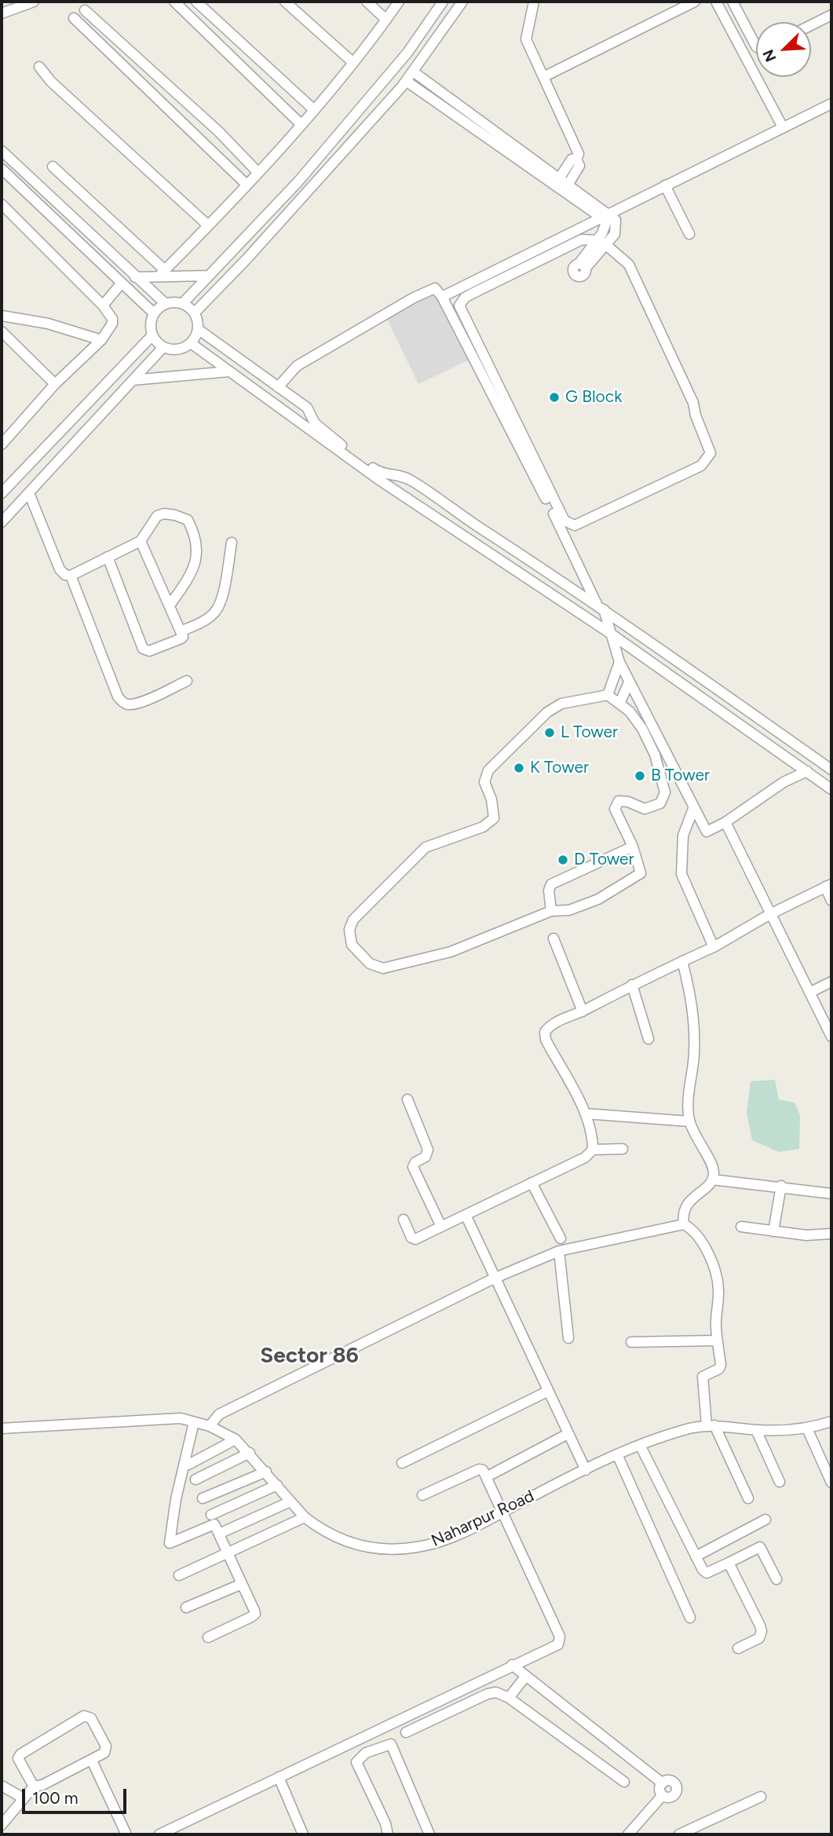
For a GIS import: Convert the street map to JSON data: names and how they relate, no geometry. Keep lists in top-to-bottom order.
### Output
{
  "streets": {
    "street": ["Naharpur Road"]
  },
  "districts": ["Sector 86"],
  "places": [
    "G Block",
    "L Tower",
    "K Tower",
    "B Tower",
    "D Tower"
  ],
  "scale_bar": "100 m",
  "north": "bottom left"
}
